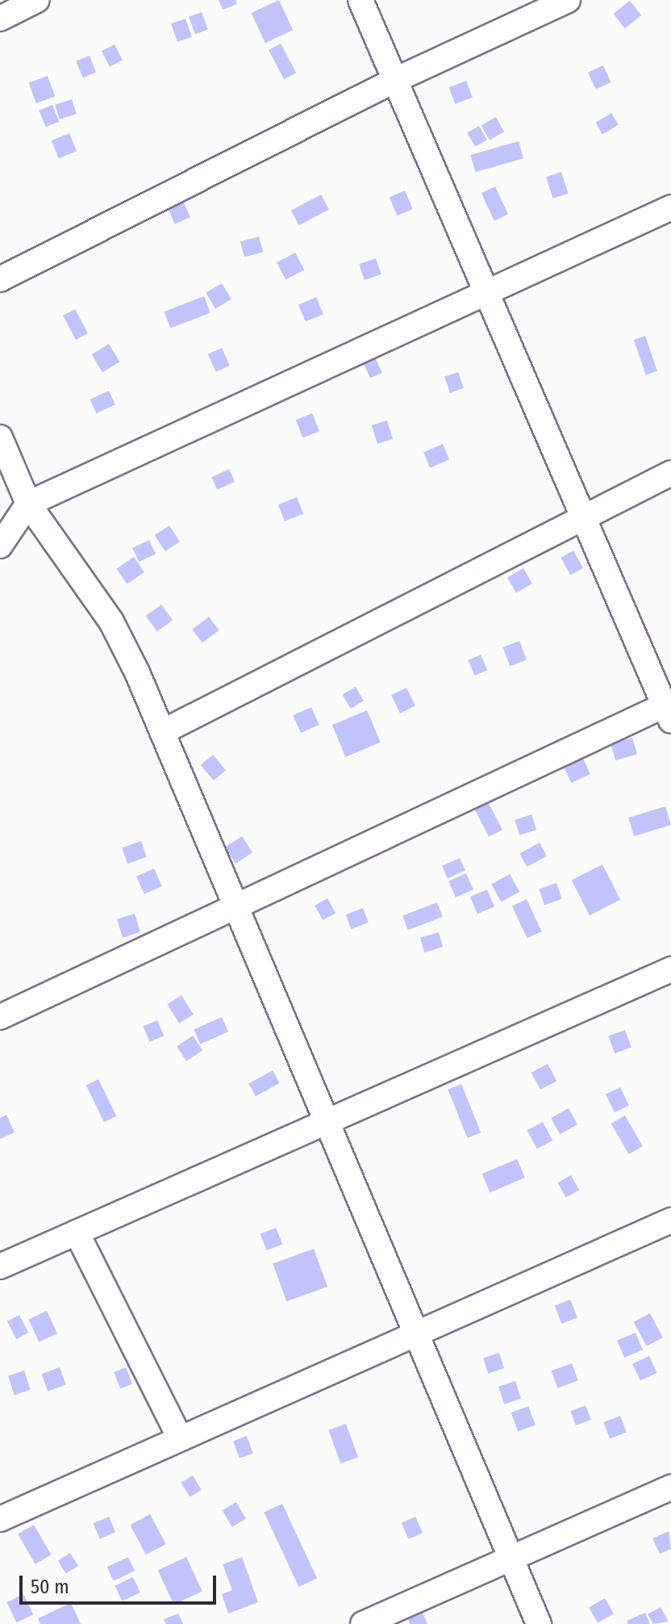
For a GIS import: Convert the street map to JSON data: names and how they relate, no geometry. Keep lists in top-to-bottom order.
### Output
{
  "scale_bar": "50 m"
}
